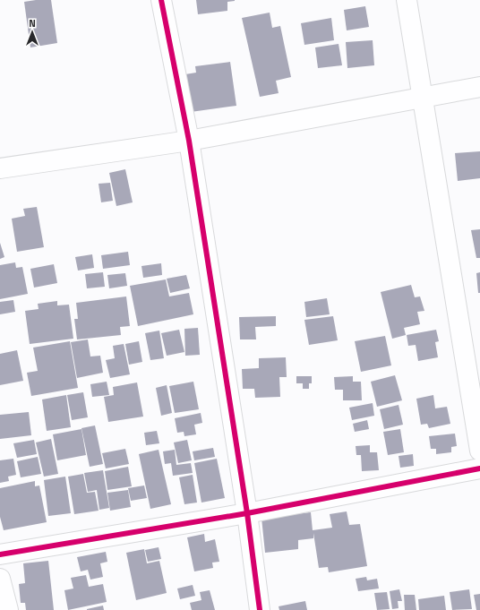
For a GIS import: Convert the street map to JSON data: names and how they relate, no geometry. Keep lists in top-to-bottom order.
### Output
{
  "north": "top"
}
